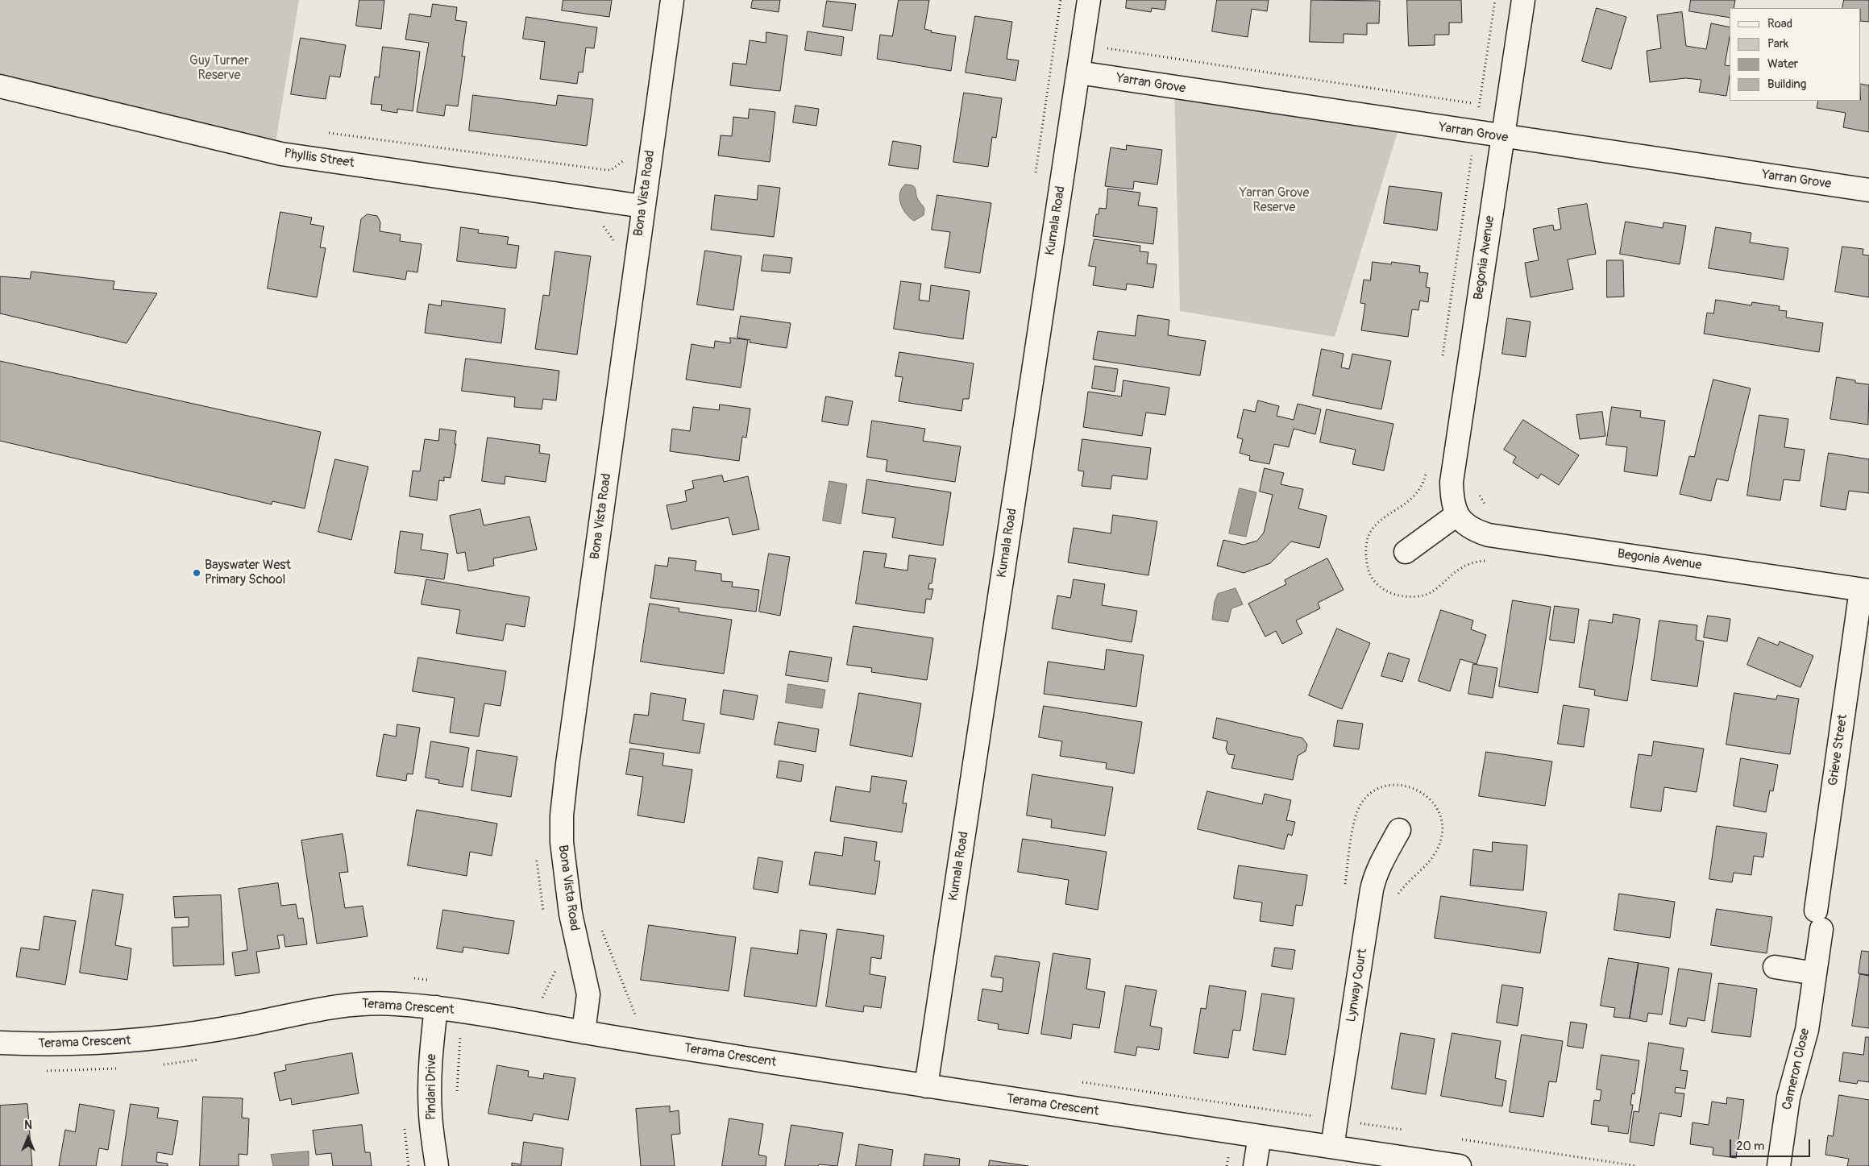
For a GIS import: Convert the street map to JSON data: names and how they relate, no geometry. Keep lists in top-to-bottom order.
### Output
{
  "streets": {
    "street": [
      "Yarran Grove",
      "Phyllis Street",
      "Bona Vista Road",
      "Kumala Road",
      "Begonia Avenue",
      "Grieve Street",
      "Lynway Court",
      "Terama Crescent",
      "Cameron Close",
      "Pindari Drive"
    ]
  },
  "crossings": [
    ["Yarran Grove", "Kumala Road"],
    ["Yarran Grove", "Begonia Avenue"],
    ["Phyllis Street", "Bona Vista Road"],
    ["Bona Vista Road", "Terama Crescent"],
    ["Kumala Road", "Terama Crescent"],
    ["Begonia Avenue", "Grieve Street"],
    ["Grieve Street", "Cameron Close"],
    ["Lynway Court", "Terama Crescent"],
    ["Terama Crescent", "Pindari Drive"]
  ],
  "parks": ["Guy Turner Reserve", "Yarran Grove Reserve"],
  "places": ["Bayswater West Primary School"],
  "legend": [
    "Road",
    "Park",
    "Water",
    "Building"
  ],
  "scale_bar": "20 m",
  "north": "top"
}
